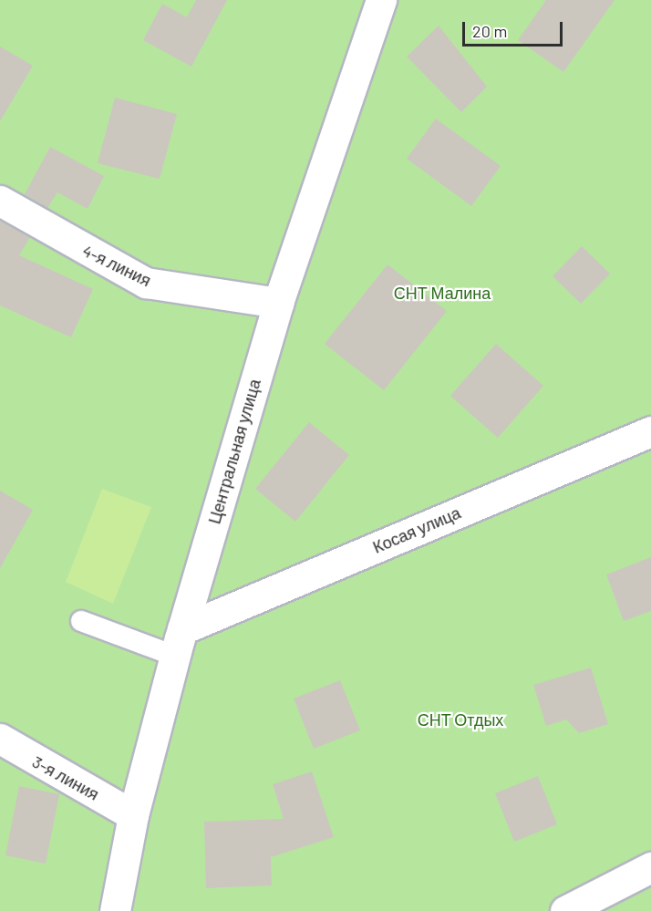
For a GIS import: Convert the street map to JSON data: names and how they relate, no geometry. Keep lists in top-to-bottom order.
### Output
{
  "streets": {
    "street": [
      "4-я линия",
      "Центральная улица",
      "Косая улица",
      "3-я линия"
    ]
  },
  "crossings": [
    ["4-я линия", "Центральная улица"],
    ["Центральная улица", "Косая улица"],
    ["Центральная улица", "3-я линия"]
  ],
  "parks": ["СНТ Малина", "СНТ Отдых"],
  "scale_bar": "20 m"
}
